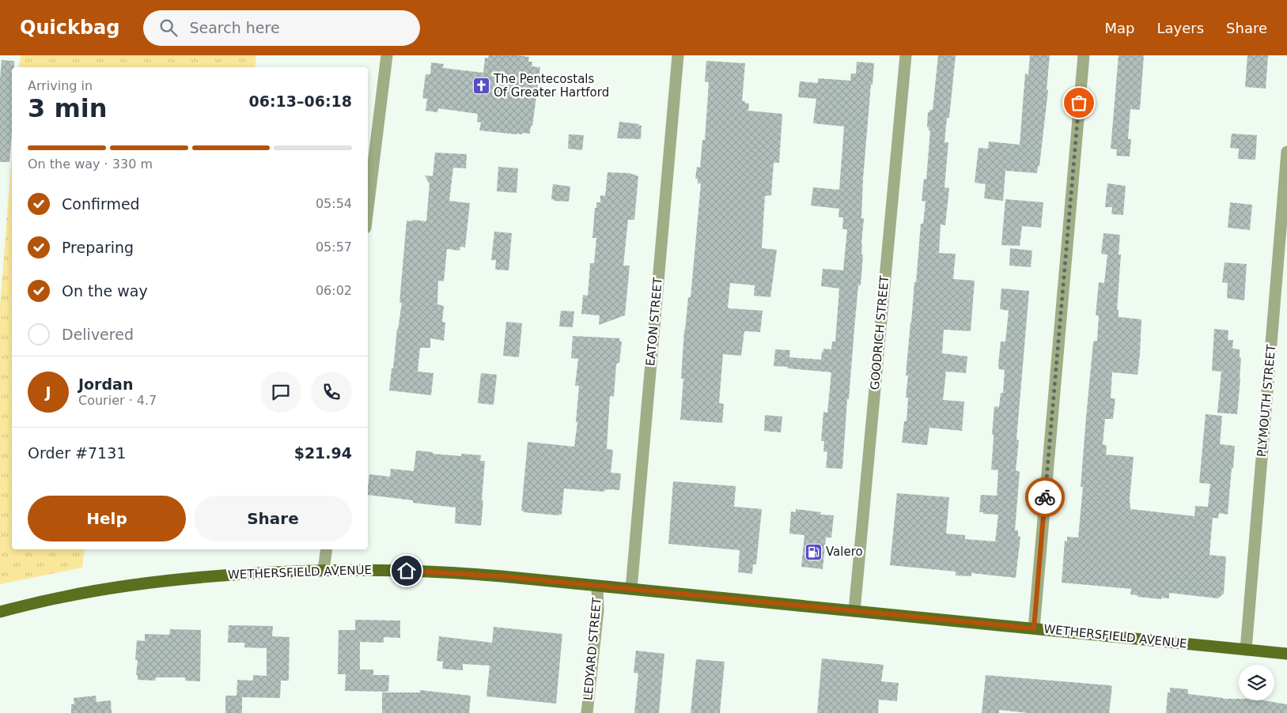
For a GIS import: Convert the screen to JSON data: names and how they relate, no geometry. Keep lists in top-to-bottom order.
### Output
{
  "streets": {
    "main road": ["WETHERSFIELD AVENUE"],
    "street": [
      "EATON STREET",
      "GOODRICH STREET",
      "PLYMOUTH STREET",
      "LEDYARD STREET"
    ]
  },
  "crossings": [
    ["EATON STREET", "WETHERSFIELD AVENUE"],
    ["GOODRICH STREET", "WETHERSFIELD AVENUE"],
    ["PLYMOUTH STREET", "WETHERSFIELD AVENUE"],
    ["WETHERSFIELD AVENUE", "LEDYARD STREET"]
  ],
  "places": {
    "church": ["The Pentecostals Of Greater Hartford"],
    "fuel station": ["Valero"]
  },
  "page": {
    "header": "Quickbag",
    "search": "Search here",
    "nav": ["Map", "Layers", "Share"],
    "heading": ["3 min", "Arriving in", "06:13–06:18"],
    "panel": [
      "Jordan",
      "Courier · 4.7",
      "Order #7131",
      "$21.94"
    ],
    "bar": "On the way · 330 m",
    "list": [
      ["Confirmed", "05:54"],
      ["Preparing", "05:57"],
      ["On the way", "06:02"],
      "Delivered"
    ],
    "round": "J",
    "buttons": ["Help", "Share"]
  }
}
